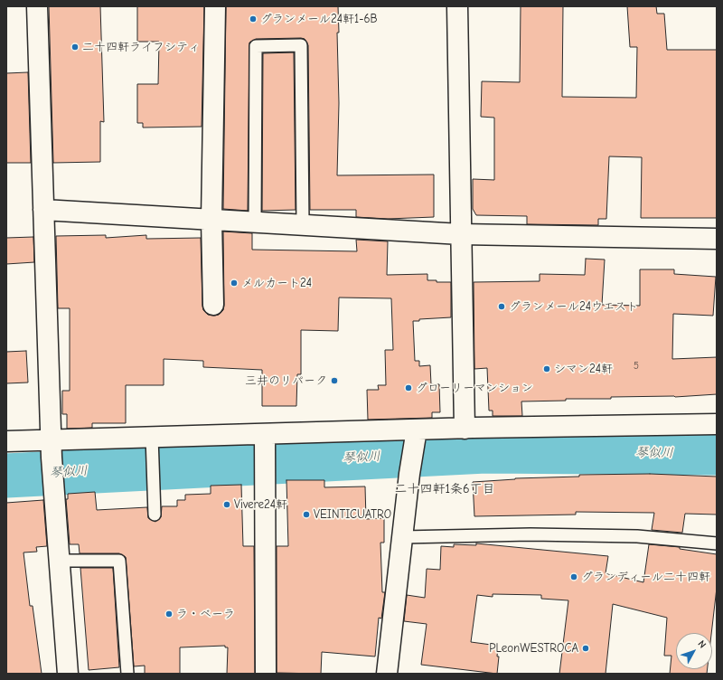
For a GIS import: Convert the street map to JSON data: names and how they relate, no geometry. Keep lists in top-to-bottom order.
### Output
{
  "districts": ["二十四軒1条6丁目"],
  "water": ["琴似川"],
  "places": [
    "グランメール24軒1-6B",
    "二十四軒ライフシティ",
    "メルカート24",
    "グランメール24ウエスト",
    "シマン24軒",
    "三井のリパーク",
    "グローリーマンション",
    "Vivere24軒",
    "VEINTICUATRO",
    "グランディール二十四軒",
    "ラ・ベーラ",
    "PLeonWESTROCA"
  ],
  "house_numbers": ["5"],
  "north": "top right"
}
